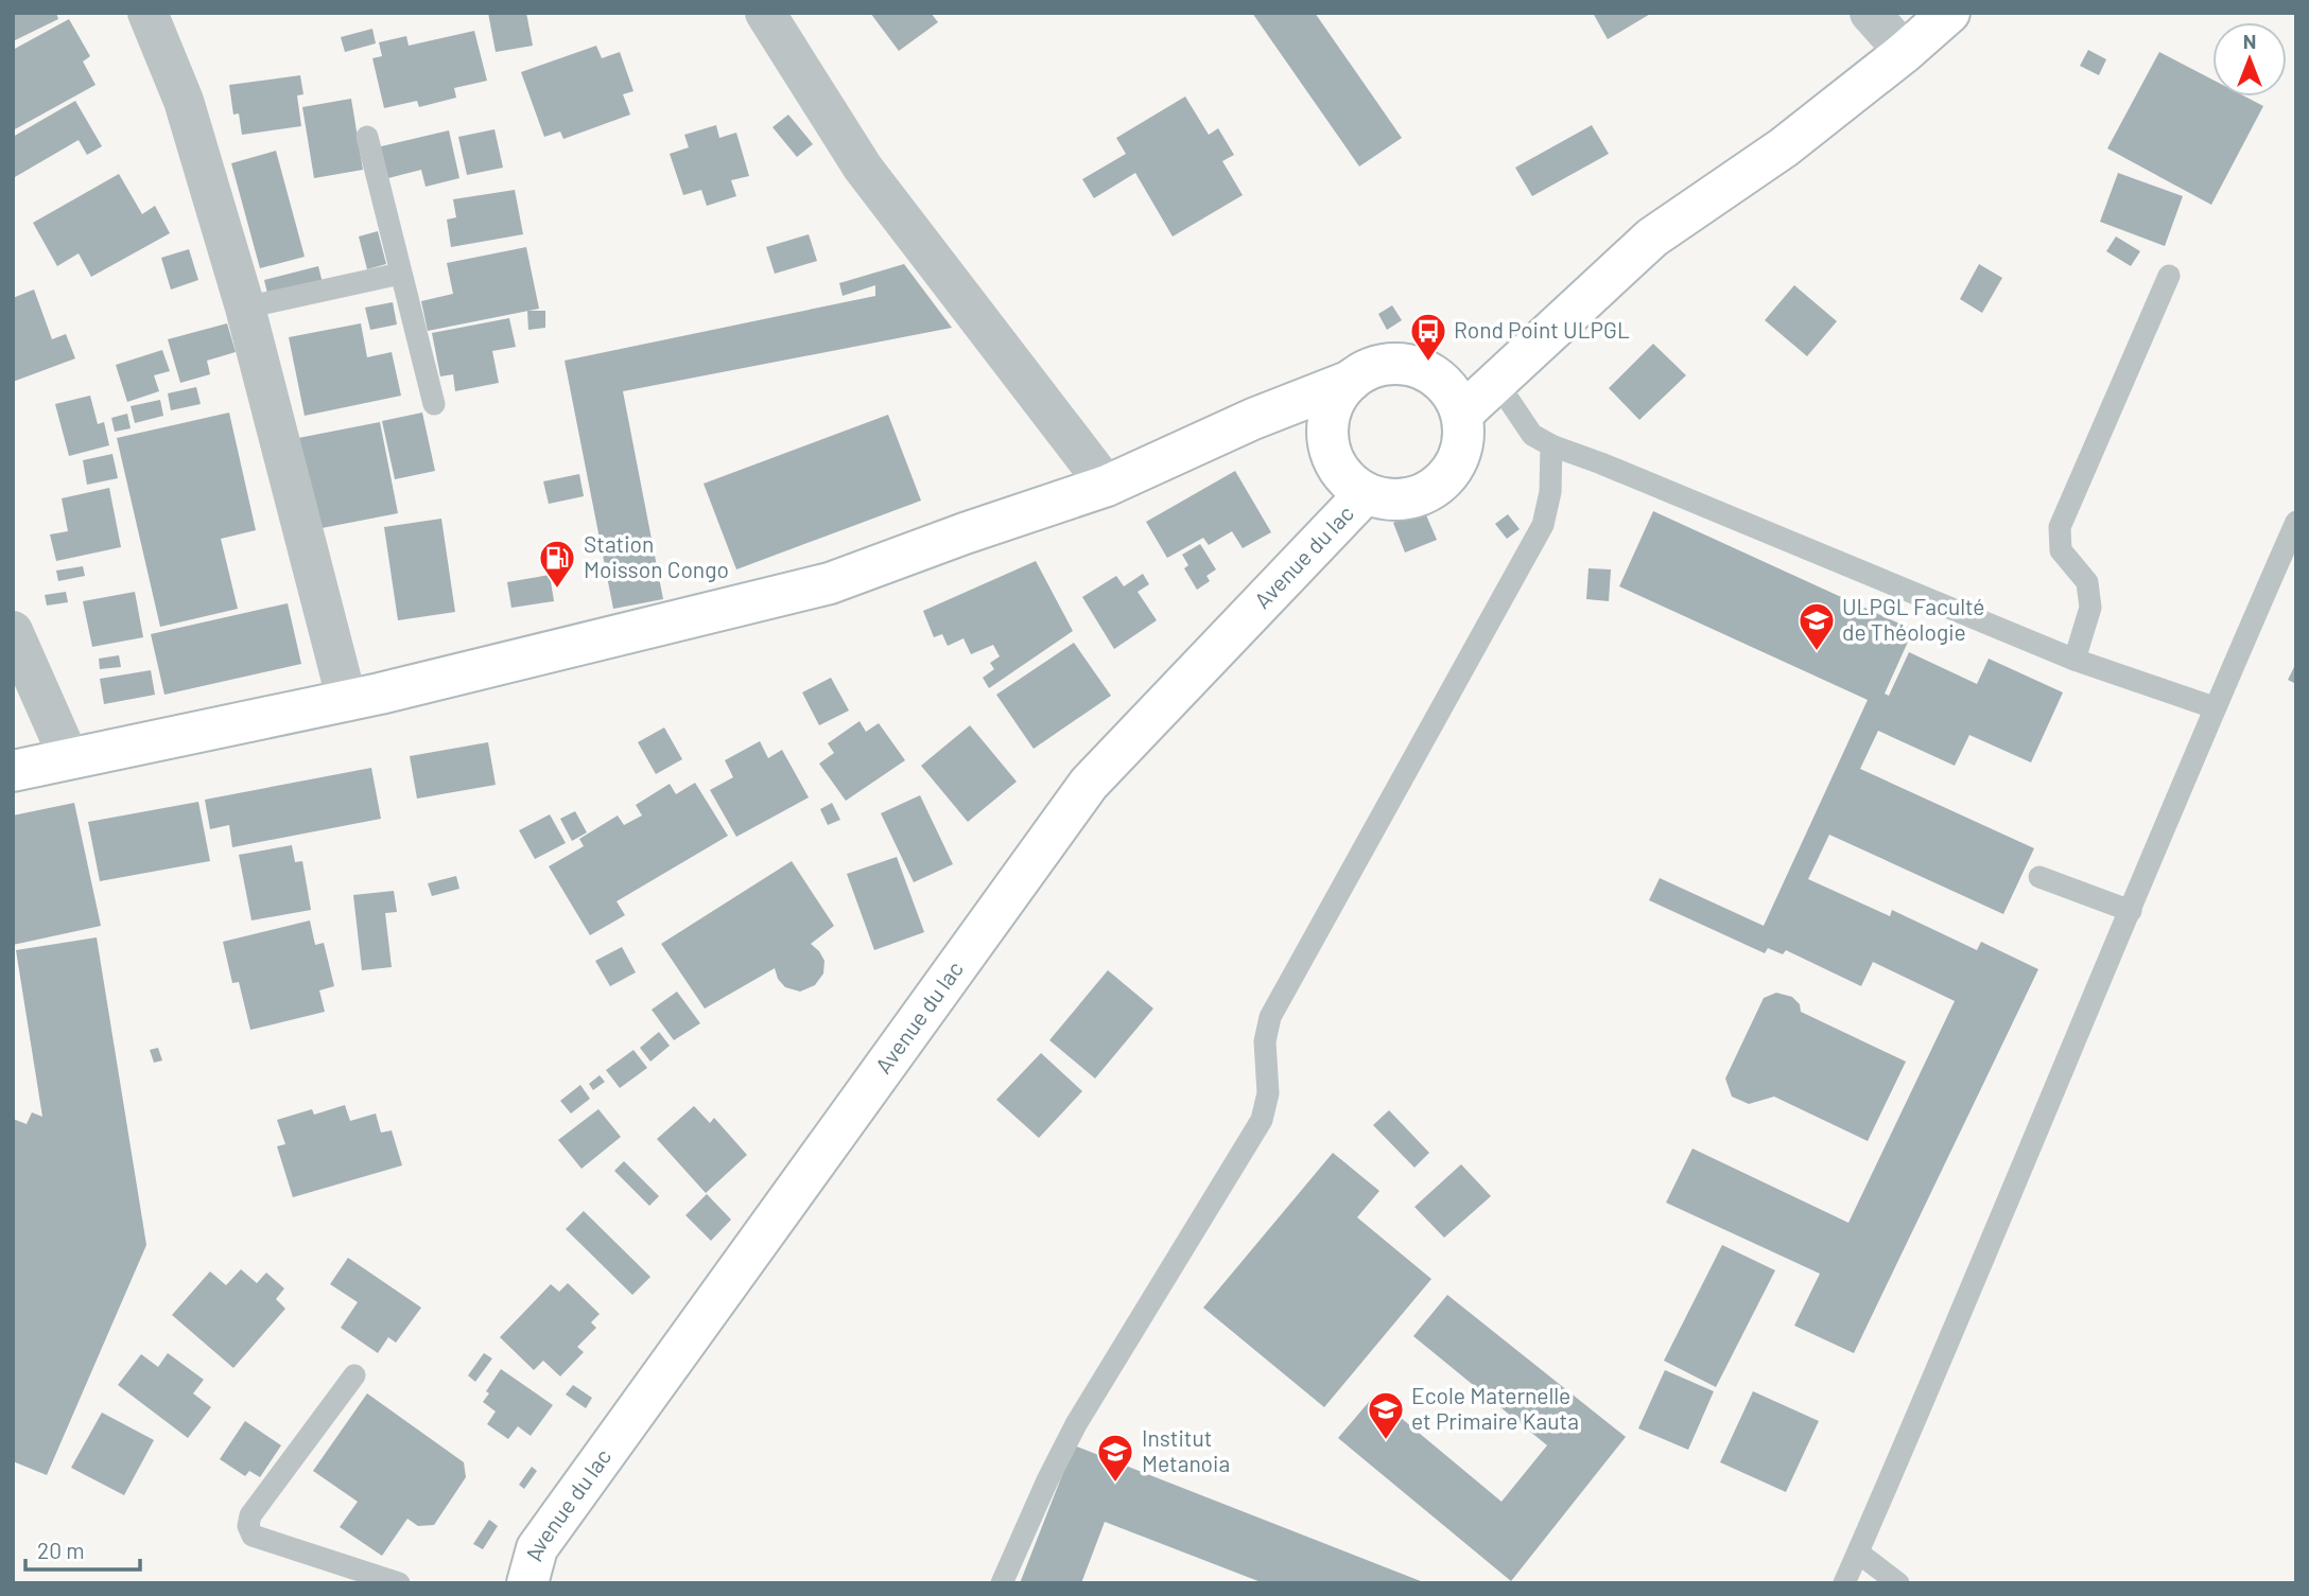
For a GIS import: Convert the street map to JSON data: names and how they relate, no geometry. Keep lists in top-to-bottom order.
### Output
{
  "streets": {
    "main road": ["Avenue du lac"]
  },
  "places": {
    "bus stop": ["Rond Point ULPGL"],
    "fuel station": ["Station Moisson Congo"],
    "school or university": ["ULPGL Faculté de Théologie", "Ecole Maternelle et Primaire Kauta", "Institut Metanoia"]
  },
  "scale_bar": "20 m",
  "north": "top"
}
